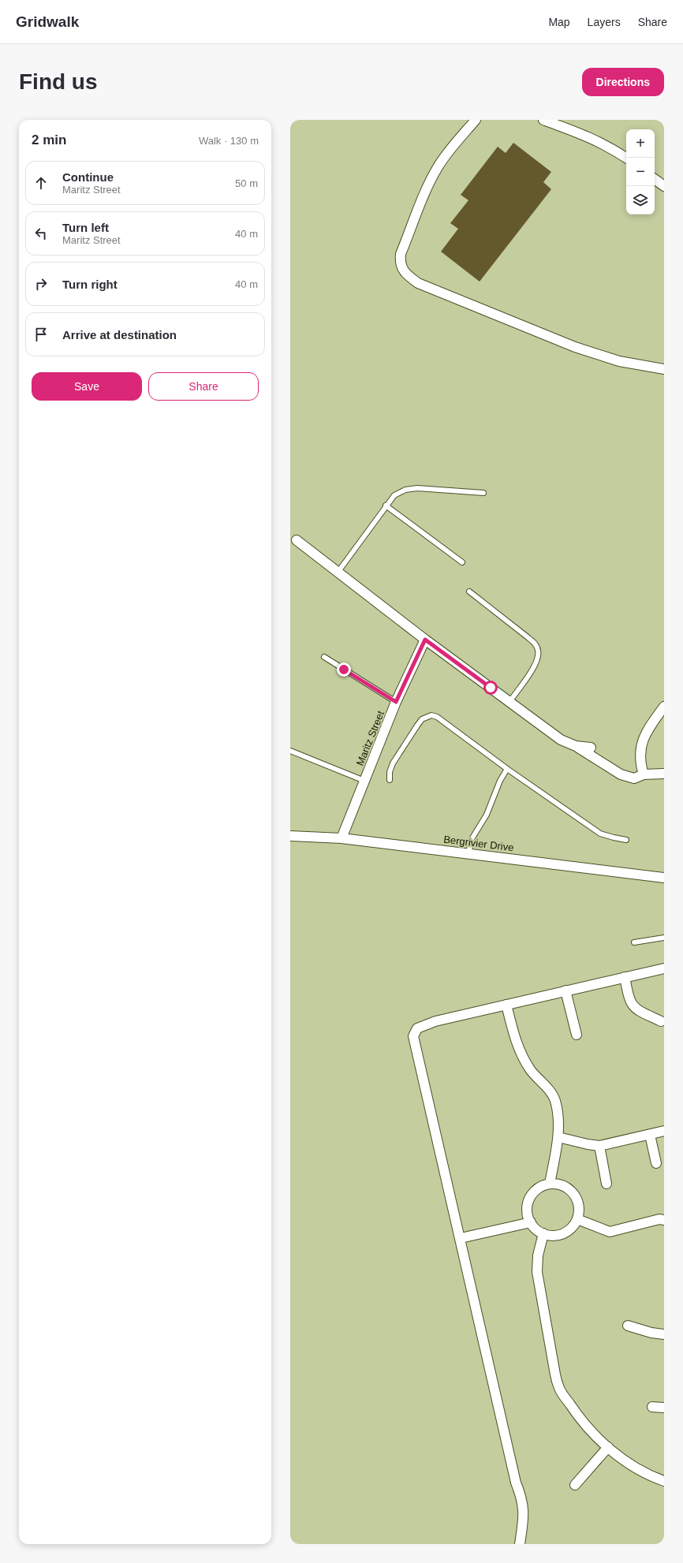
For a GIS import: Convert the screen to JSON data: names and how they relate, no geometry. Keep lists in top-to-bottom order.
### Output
{
  "streets": {
    "street": ["Maritz Street", "Bergrivier Drive"]
  },
  "crossings": [
    ["Maritz Street", "Bergrivier Drive"]
  ],
  "page": {
    "header": "Gridwalk",
    "nav": ["Map", "Layers", "Share"],
    "buttons": [
      "Directions",
      ["Save", "Share"]
    ],
    "title": "Find us",
    "heading": ["2 min", "Walk · 130 m"],
    "map_buttons": ["+", "−"],
    "list": [
      ["Continue", "Maritz Street", "50 m"],
      ["Turn left", "Maritz Street", "40 m"],
      ["Turn right", "40 m"],
      "Arrive at destination"
    ]
  }
}
